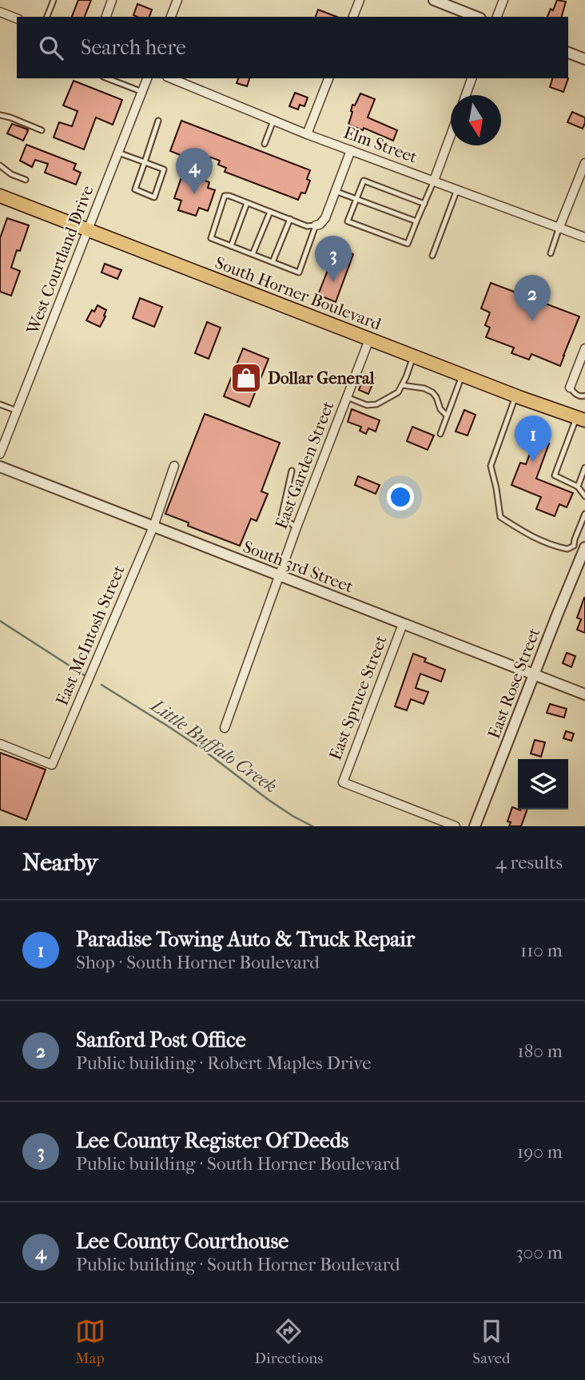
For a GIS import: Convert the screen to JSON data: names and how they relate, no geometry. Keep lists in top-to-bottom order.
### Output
{
  "streets": {
    "main road": ["South Horner Boulevard"],
    "street": [
      "Elm Street",
      "West Courtland Drive",
      "East Garden Street",
      "South 3rd Street",
      "East McIntosh Street",
      "East Rose Street",
      "East Spruce Street"
    ]
  },
  "crossings": [
    ["West Courtland Drive", "South Horner Boulevard"],
    ["South Horner Boulevard", "East Garden Street"],
    ["East Garden Street", "South 3rd Street"],
    ["South 3rd Street", "East McIntosh Street"],
    ["South 3rd Street", "East Rose Street"],
    ["South 3rd Street", "East Spruce Street"]
  ],
  "water": ["Little Buffalo Creek"],
  "places": {
    "shop": ["Dollar General"]
  },
  "north": "bottom",
  "page": {
    "search": "Search here",
    "pins": [
      "4",
      "3",
      "2",
      "1"
    ],
    "heading": ["Nearby", "4 results"],
    "list": [
      {
        "mark": "1",
        "name": "Paradise Towing Auto & Truck Repair",
        "note": "Shop · South Horner Boulevard",
        "value": "110 m"
      },
      {
        "mark": "2",
        "name": "Sanford Post Office",
        "note": "Public building · Robert Maples Drive",
        "value": "180 m"
      },
      {
        "mark": "3",
        "name": "Lee County Register Of Deeds",
        "note": "Public building · South Horner Boulevard",
        "value": "190 m"
      },
      {
        "mark": "4",
        "name": "Lee County Courthouse",
        "note": "Public building · South Horner Boulevard",
        "value": "300 m"
      }
    ],
    "nav": ["Map", "Directions", "Saved"]
  }
}
